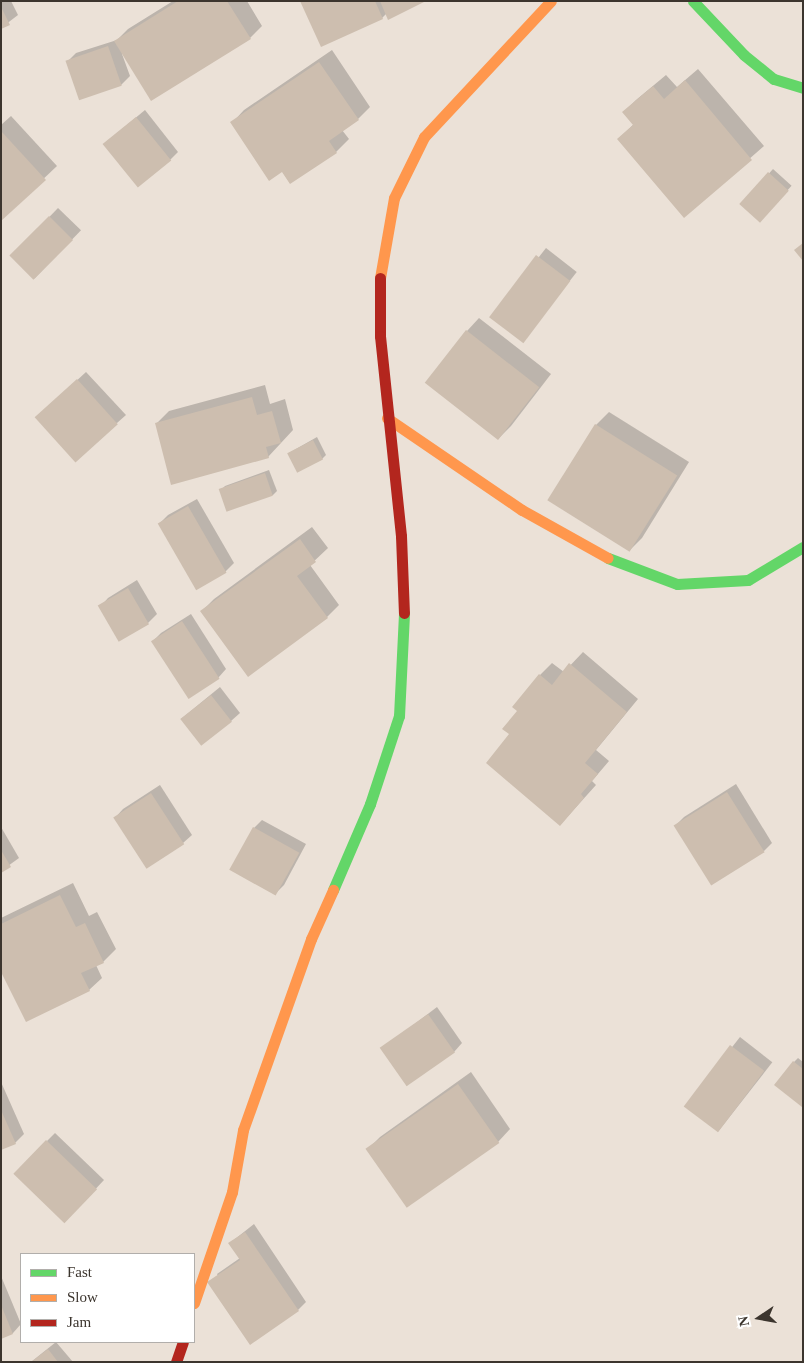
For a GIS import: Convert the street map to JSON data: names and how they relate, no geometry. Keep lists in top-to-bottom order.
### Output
{
  "legend": ["Fast", "Slow", "Jam"],
  "north": "left"
}
